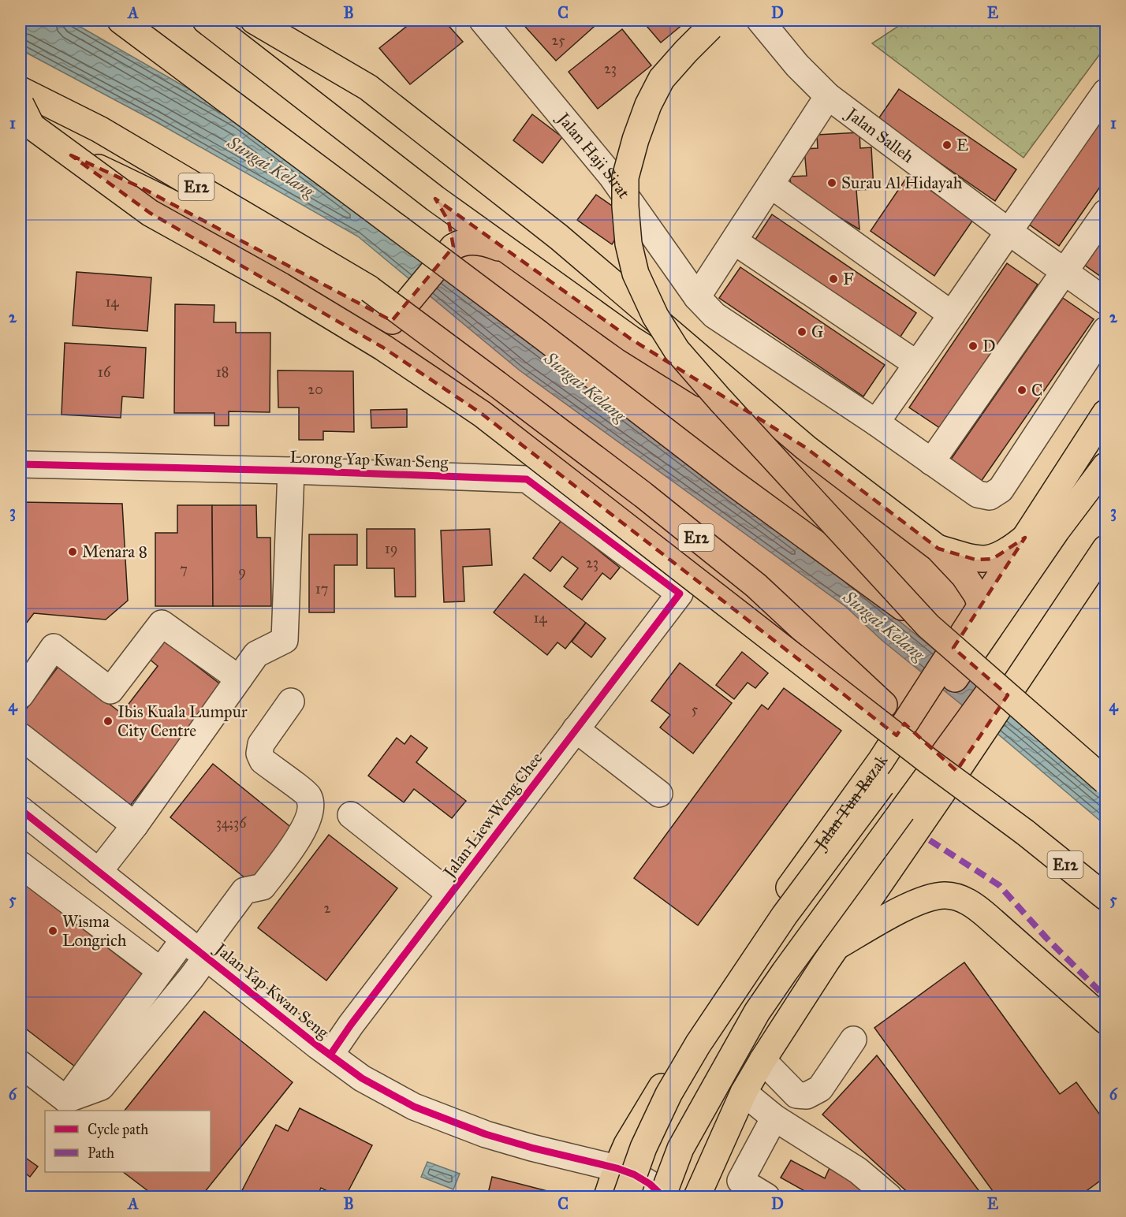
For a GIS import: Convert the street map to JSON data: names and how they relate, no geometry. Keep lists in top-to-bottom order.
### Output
{
  "streets": {
    "main road": ["E12", "Jalan Tun Razak"],
    "street": [
      "Jalan Salleh",
      "Jalan Haji Sirat",
      "Lorong Yap Kwan Seng",
      "Jalan Liew Weng Chee",
      "Jalan Yap Kwan Seng"
    ]
  },
  "crossings": [
    ["Lorong Yap Kwan Seng", "Jalan Liew Weng Chee"],
    ["Jalan Tun Razak", "Jalan Yap Kwan Seng"],
    ["Jalan Liew Weng Chee", "Jalan Yap Kwan Seng"]
  ],
  "water": ["Sungai Kelang"],
  "places": [
    "E",
    "Surau Al Hidayah",
    "F",
    "G",
    "D",
    "C",
    "Menara 8",
    "Ibis Kuala Lumpur City Centre",
    "Wisma Longrich"
  ],
  "house_numbers": [
    "25",
    "23",
    "14",
    "16",
    "18",
    "20",
    "19",
    "23",
    "7",
    "9",
    "17",
    "14",
    "5",
    "34;36",
    "2"
  ],
  "legend": ["Cycle path", "Path"],
  "grid": {
    "columns": [
      "A",
      "B",
      "C",
      "D",
      "E"
    ],
    "rows": [
      "1",
      "2",
      "3",
      "4",
      "5",
      "6"
    ]
  }
}
